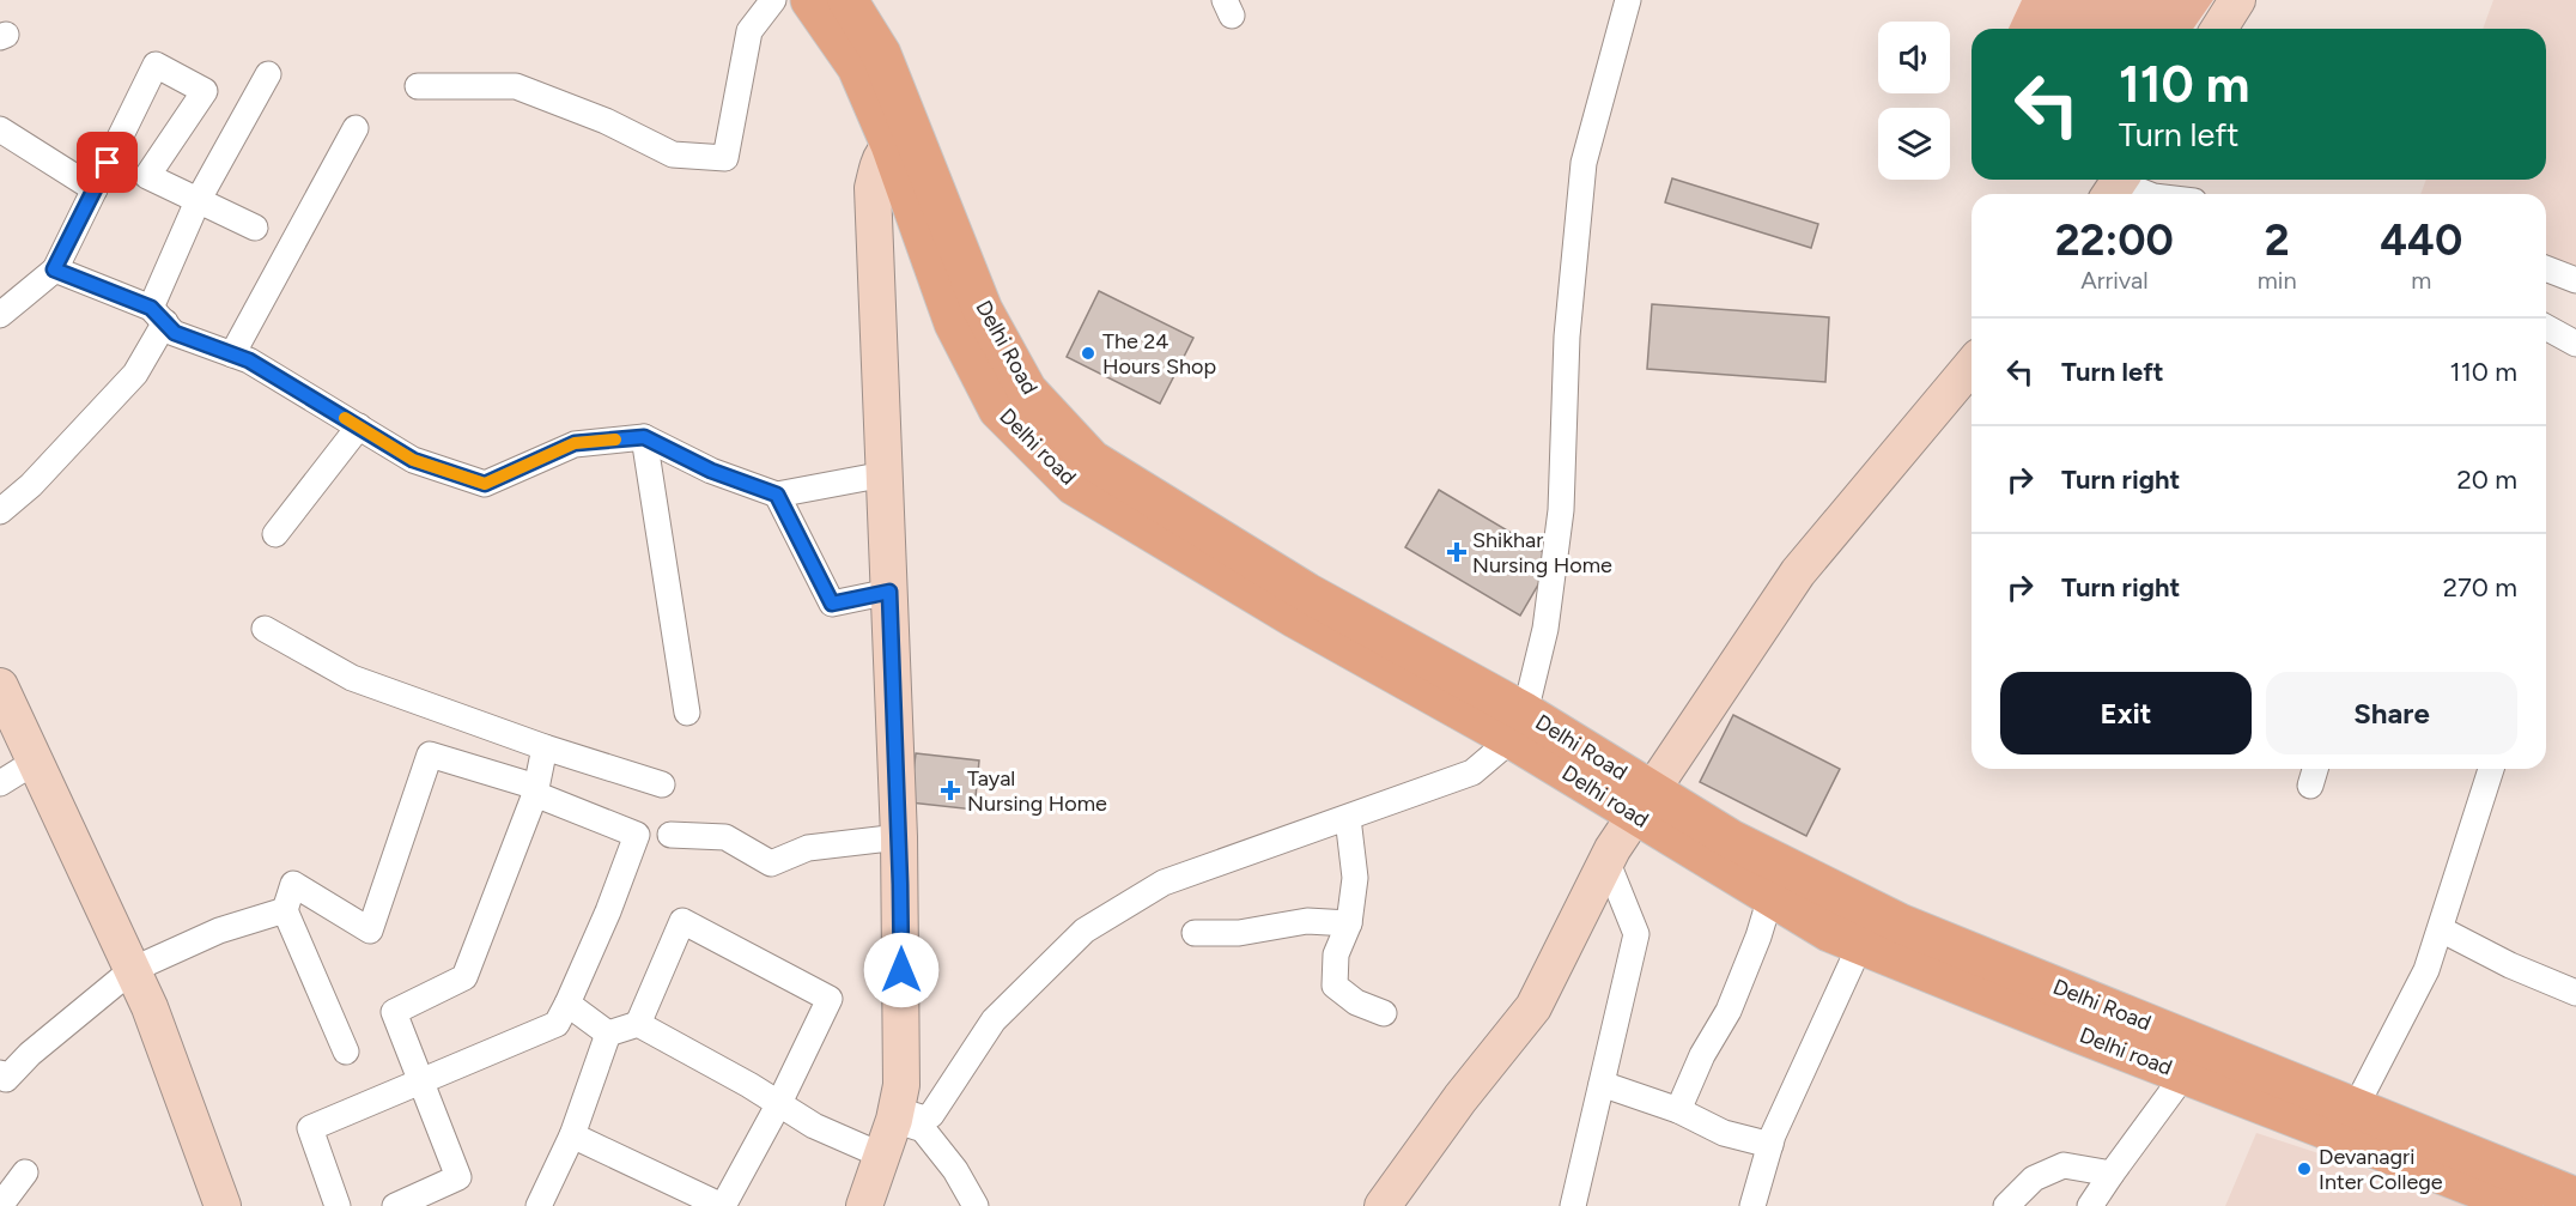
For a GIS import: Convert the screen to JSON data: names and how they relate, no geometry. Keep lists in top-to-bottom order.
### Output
{
  "streets": {
    "main road": ["Delhi Road", "Delhi road"]
  },
  "crossings": [
    ["Delhi Road", "Delhi road"]
  ],
  "places": {
    "other": ["The 24 Hours Shop", "Devanagri Inter College"],
    "health": ["Shikhar Nursing Home", "Tayal Nursing Home"]
  },
  "page": {
    "turn": ["110 m", "Turn left"],
    "eta": [
      "22:00",
      "Arrival",
      "2",
      "min",
      "440",
      "m"
    ],
    "list": [
      {
        "name": "Turn left",
        "value": "110 m"
      },
      {
        "name": "Turn right",
        "value": "20 m"
      },
      {
        "name": "Turn right",
        "value": "270 m"
      }
    ],
    "buttons": ["Exit", "Share"]
  }
}
